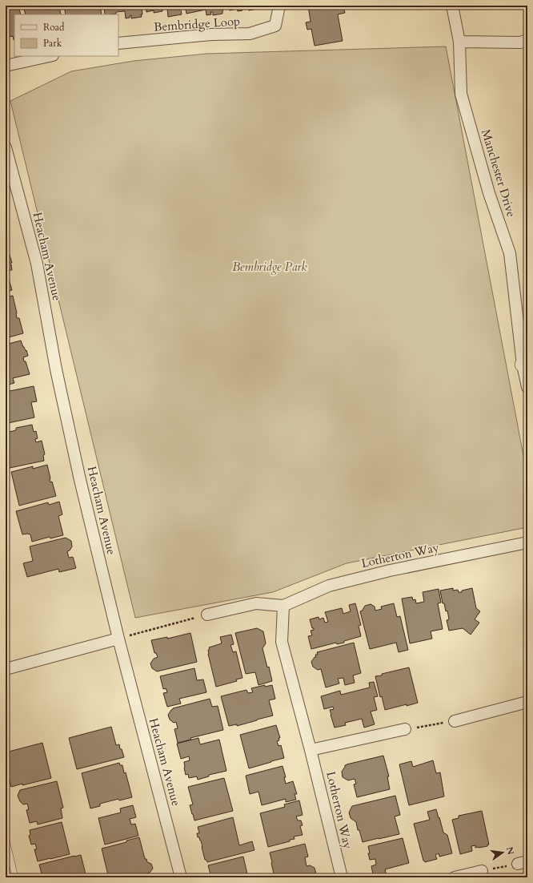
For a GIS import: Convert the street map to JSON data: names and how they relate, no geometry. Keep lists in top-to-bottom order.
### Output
{
  "streets": {
    "street": [
      "Bembridge Loop",
      "Manchester Drive",
      "Heacham Avenue",
      "Lotherton Way"
    ]
  },
  "parks": ["Bembridge Park"],
  "legend": ["Road", "Park"],
  "north": "right"
}
